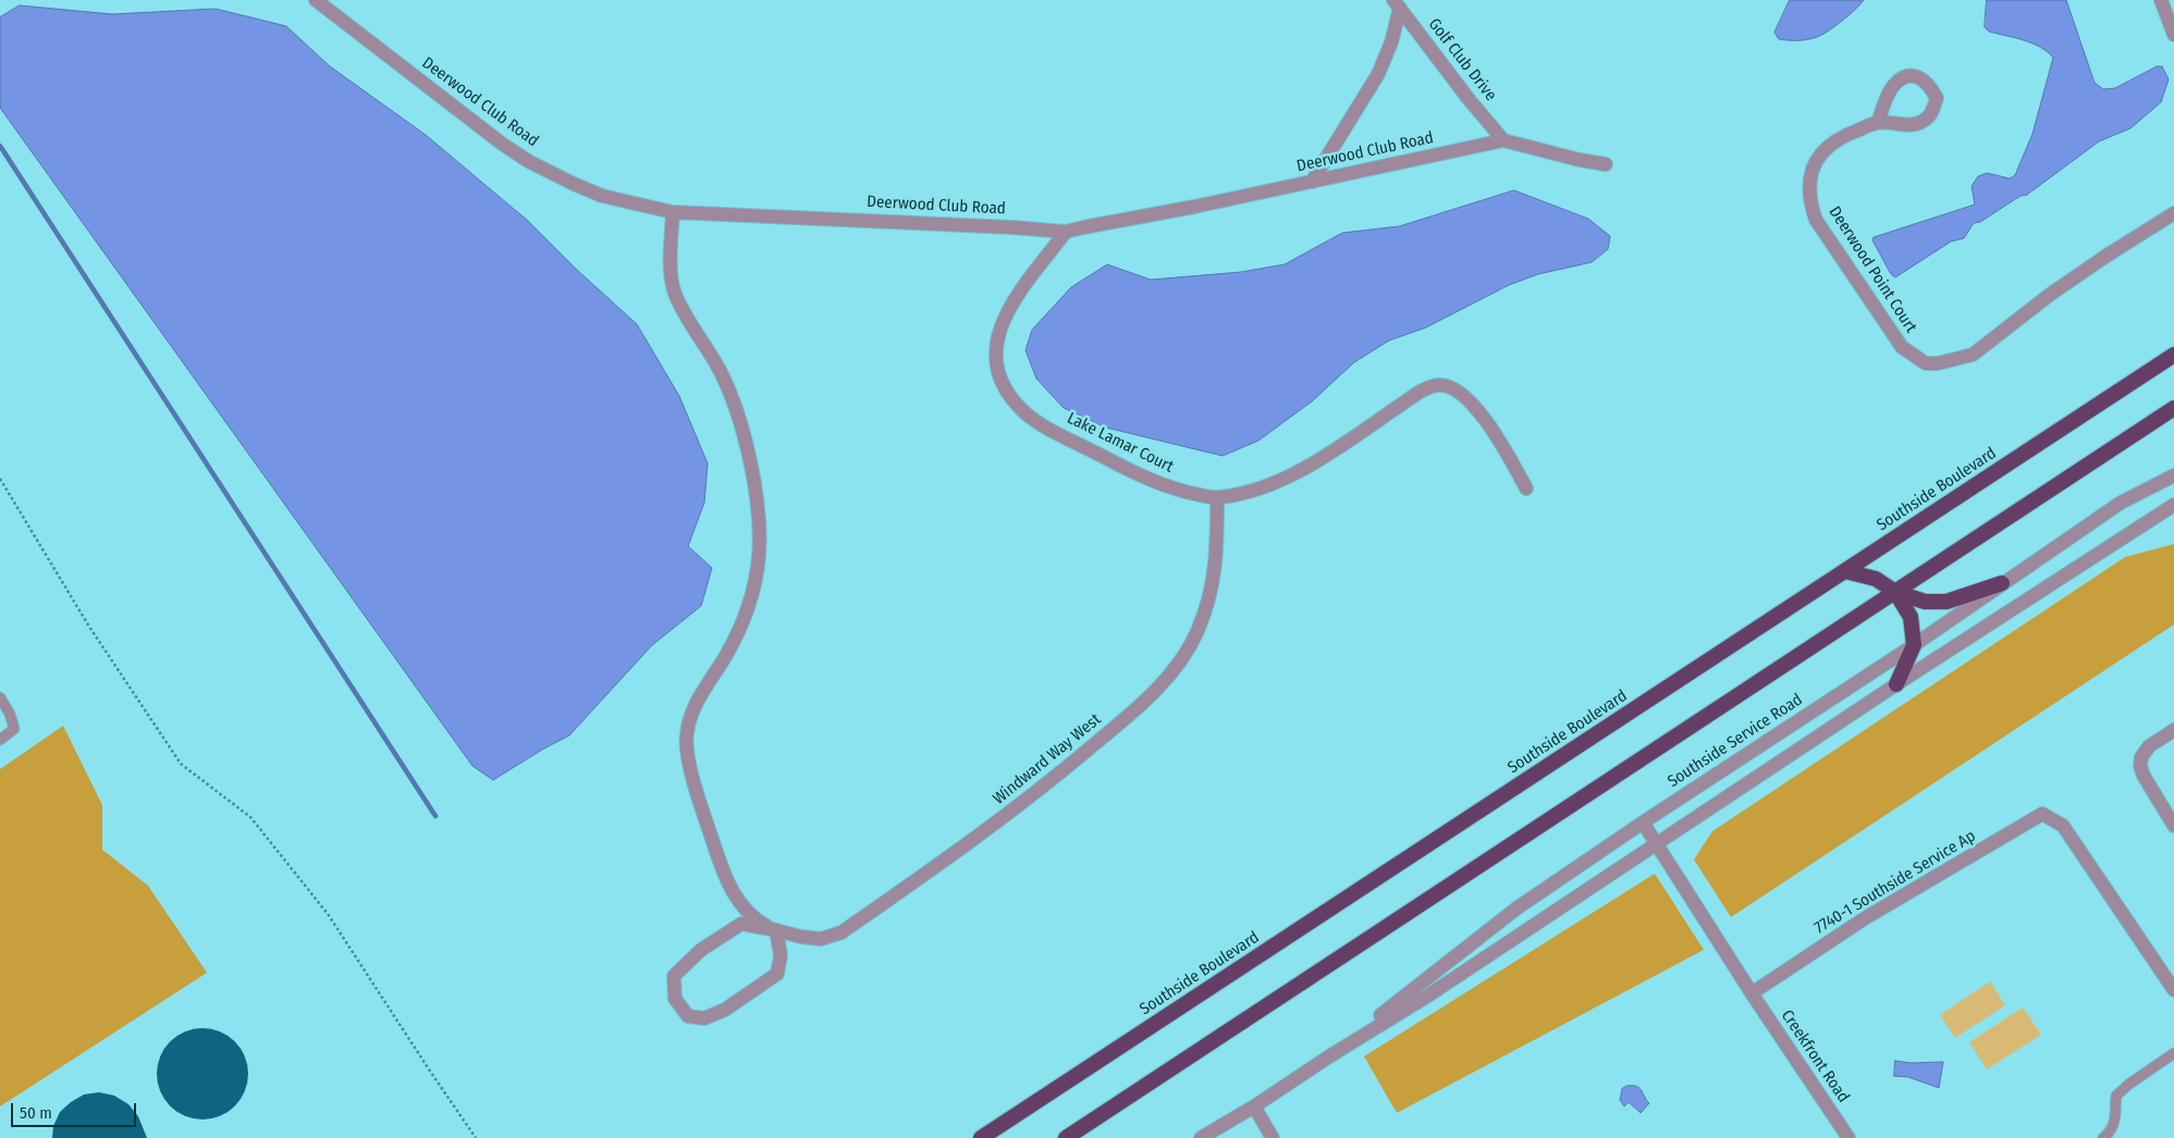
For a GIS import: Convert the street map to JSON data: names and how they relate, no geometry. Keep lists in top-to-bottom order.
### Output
{
  "streets": {
    "highway": ["Southside Boulevard"],
    "street": [
      "Golf Club Drive",
      "Deerwood Club Road",
      "Deerwood Point Court",
      "Lake Lamar Court",
      "Southside Service Road",
      "Windward Way West",
      "7740-1 Southside Service Ap",
      "Creekfront Road"
    ]
  },
  "crossings": [
    ["Golf Club Drive", "Deerwood Club Road"],
    ["Deerwood Club Road", "Lake Lamar Court"],
    ["Lake Lamar Court", "Windward Way West"],
    ["7740-1 Southside Service Ap", "Creekfront Road"]
  ],
  "scale_bar": "50 m"
}
